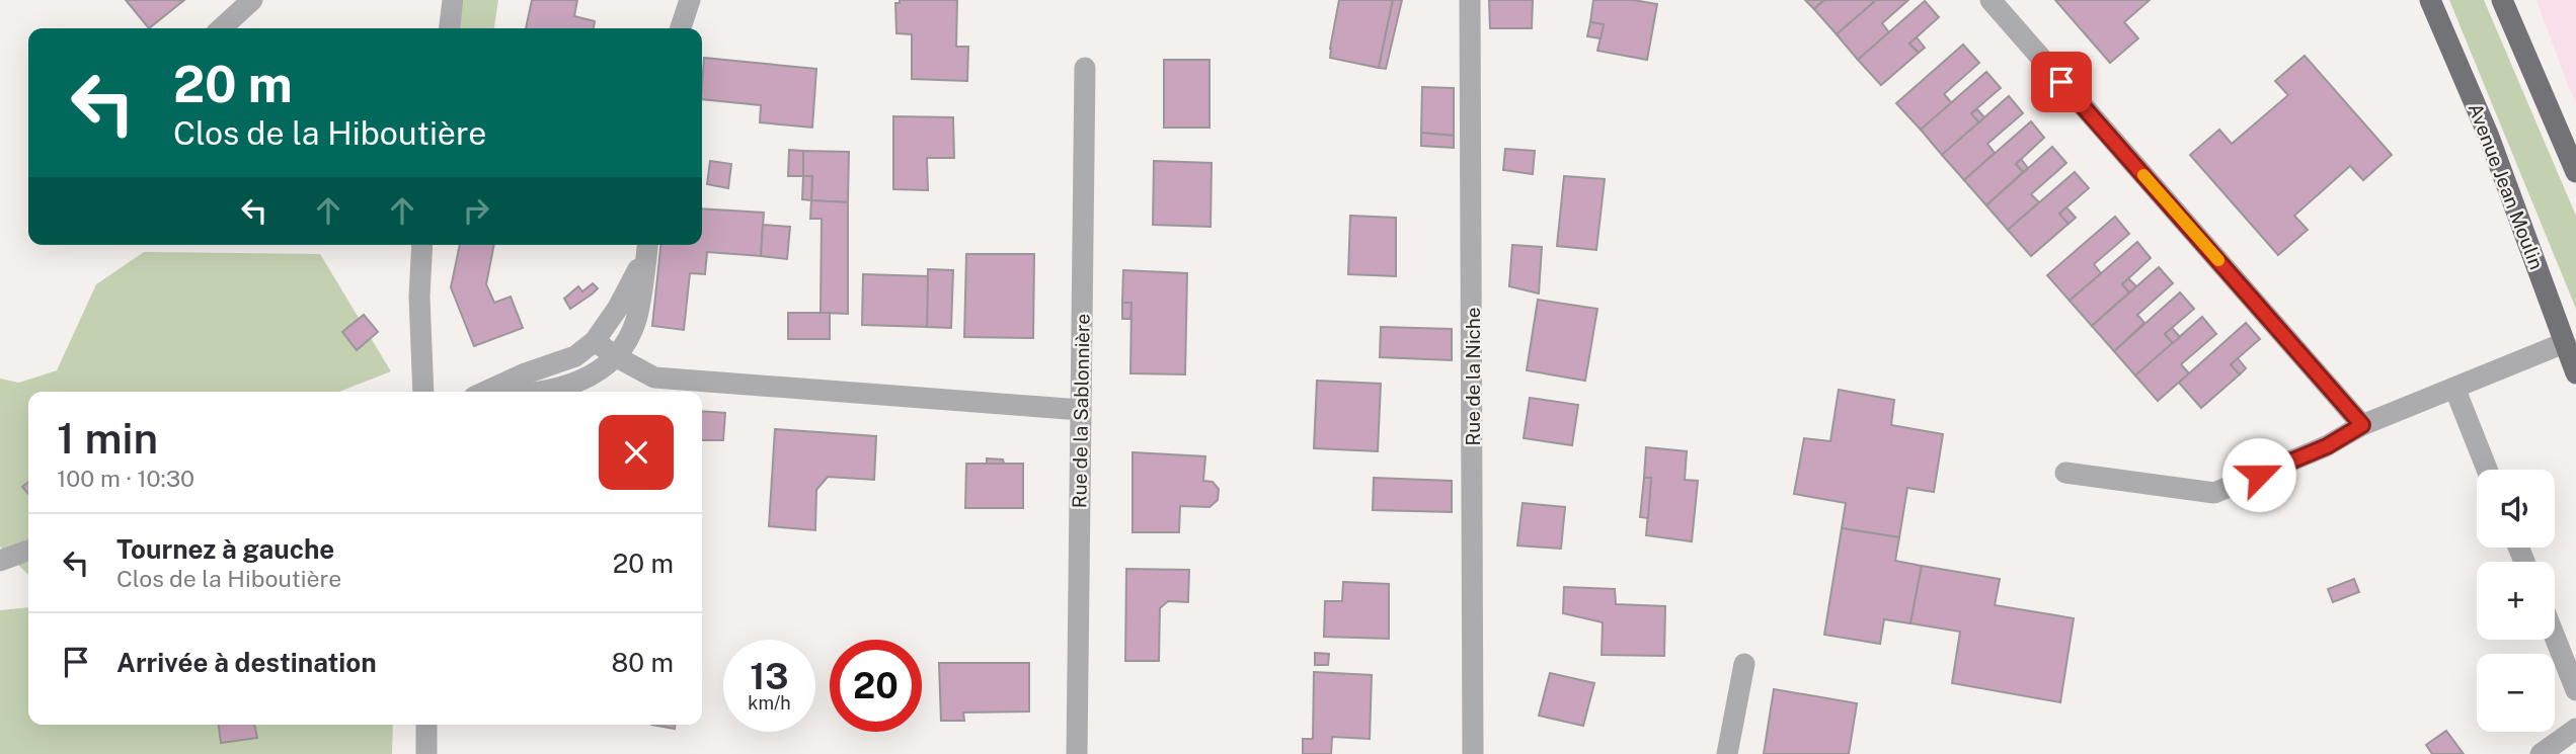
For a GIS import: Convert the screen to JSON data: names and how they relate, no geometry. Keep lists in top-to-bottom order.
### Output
{
  "streets": {
    "main road": ["Avenue Jean Moulin"],
    "street": ["Rue de la Niche", "Rue de la Sablonnière"]
  },
  "page": {
    "turn": ["20 m", "Clos de la Hiboutière"],
    "heading": ["1 min", "100 m · 10:30"],
    "map_buttons": ["+", "−"],
    "list": [
      {
        "name": "Tournez à gauche",
        "note": "Clos de la Hiboutière",
        "value": "20 m"
      },
      {
        "name": "Arrivée à destination",
        "value": "80 m"
      }
    ],
    "speed": "13 km/h",
    "limit": "20"
  }
}
